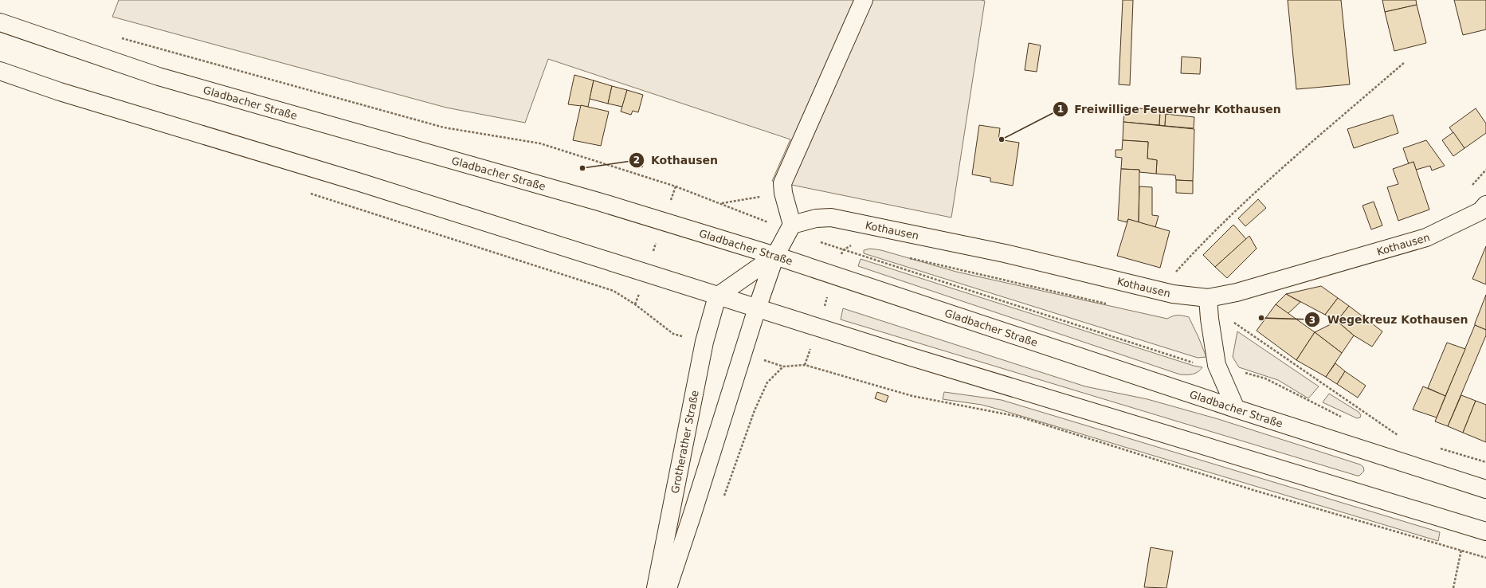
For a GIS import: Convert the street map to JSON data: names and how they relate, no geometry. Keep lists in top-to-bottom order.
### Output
{
  "streets": {
    "main road": ["Gladbacher Straße", "Kothausen", "Grotherather Straße"]
  },
  "places": ["Freiwillige Feuerwehr Kothausen", "Kothausen", "Wegekreuz Kothausen"]
}
